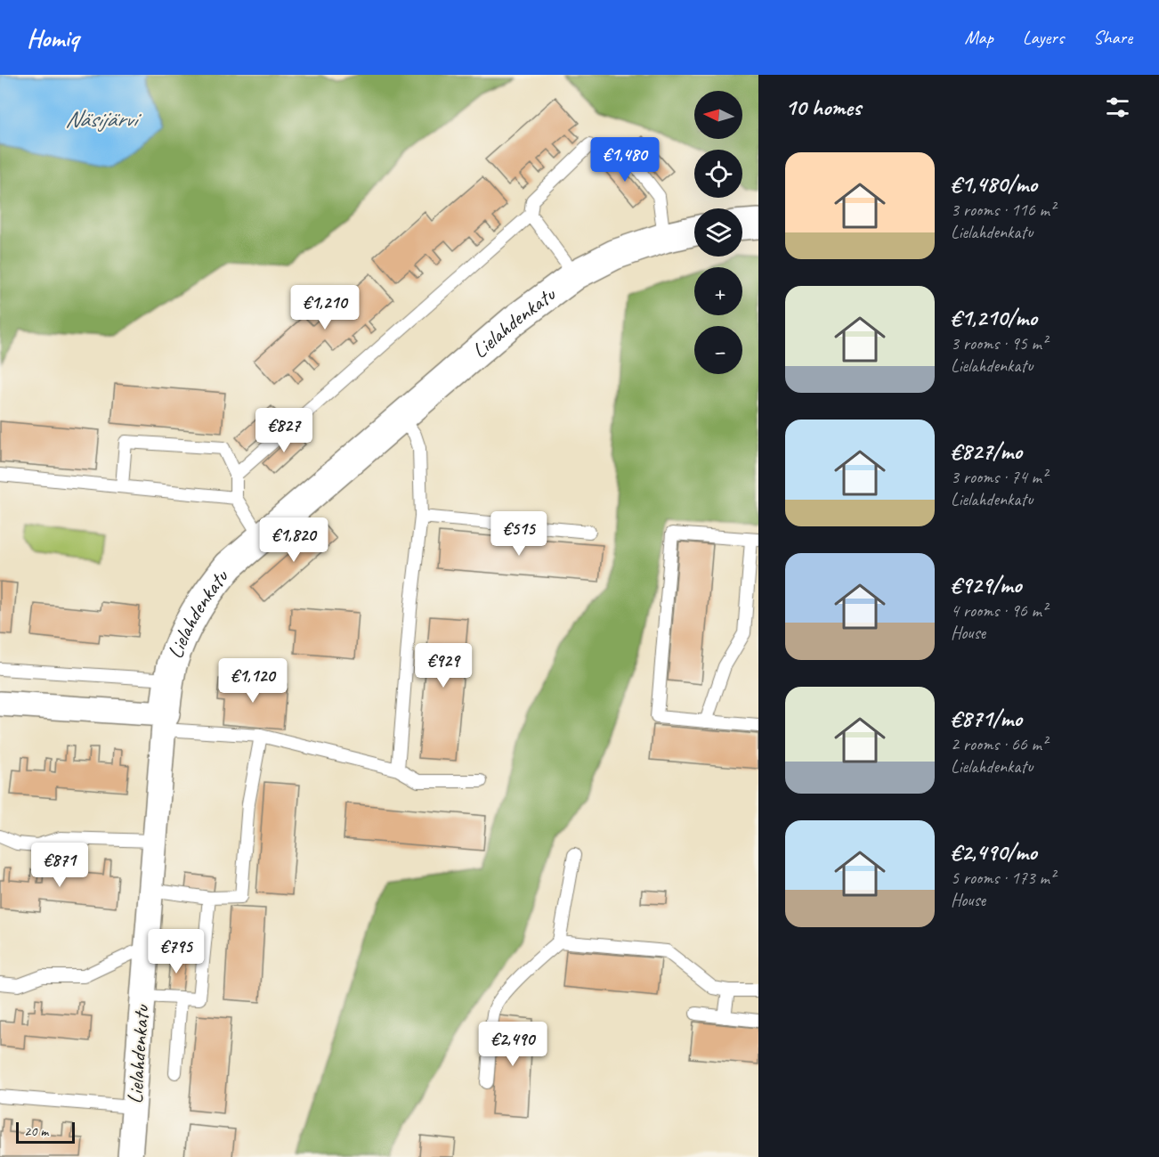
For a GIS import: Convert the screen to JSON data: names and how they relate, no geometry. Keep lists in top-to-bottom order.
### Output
{
  "streets": {
    "street": ["Lielahdenkatu"]
  },
  "water": ["Näsijärvi"],
  "scale_bar": "20 m",
  "north": "left",
  "page": {
    "header": "Homiq",
    "nav": ["Map", "Layers", "Share"],
    "heading": "10 homes",
    "map_buttons": ["+", "−"],
    "price": [
      "€1,480",
      "€1,210",
      "€827",
      "€515",
      "€1,820",
      "€929",
      "€1,120",
      "€871",
      "€795",
      "€2,490"
    ],
    "list": [
      {
        "name": "€1,480/mo",
        "note": "3 rooms · 116 m² · Lielahdenkatu"
      },
      {
        "name": "€1,210/mo",
        "note": "3 rooms · 95 m² · Lielahdenkatu"
      },
      {
        "name": "€827/mo",
        "note": "3 rooms · 74 m² · Lielahdenkatu"
      },
      {
        "name": "€929/mo",
        "note": "4 rooms · 96 m² · House"
      },
      {
        "name": "€871/mo",
        "note": "2 rooms · 66 m² · Lielahdenkatu"
      },
      {
        "name": "€2,490/mo",
        "note": "5 rooms · 173 m² · House"
      }
    ],
    "scale": "20 m"
  }
}
